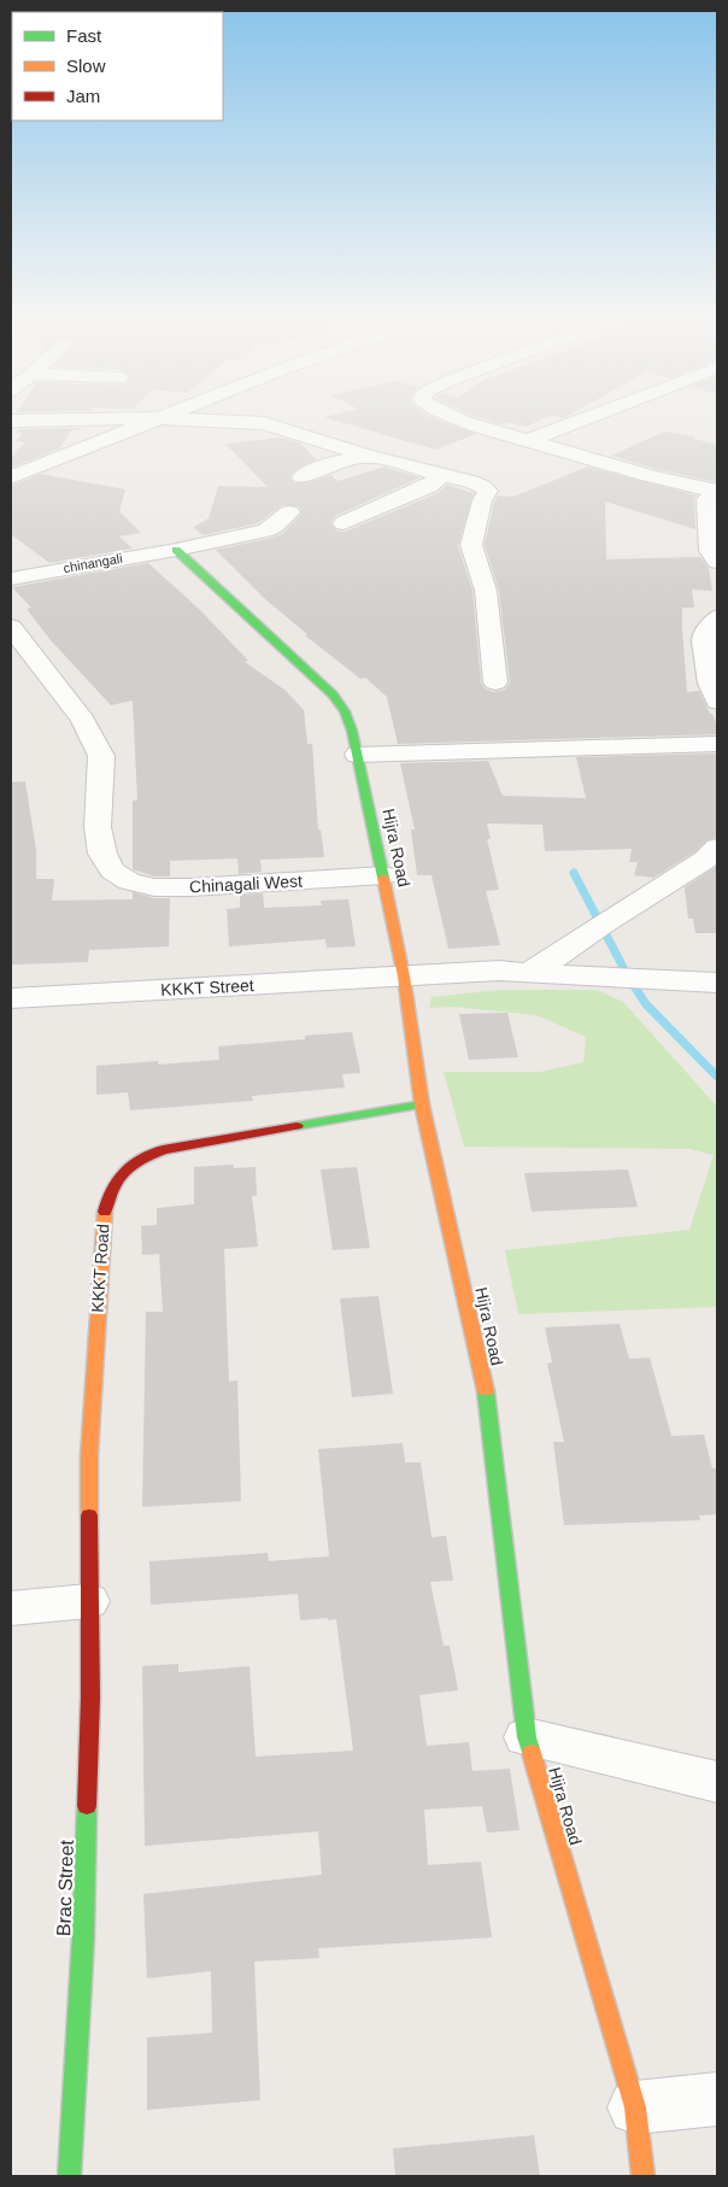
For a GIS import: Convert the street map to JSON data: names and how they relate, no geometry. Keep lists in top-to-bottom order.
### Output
{
  "streets": {
    "street": [
      "chinangali",
      "Hijra Road",
      "Chinagali West",
      "KKKT Street",
      "KKKT Road",
      "Brac Street"
    ]
  },
  "crossings": [
    ["chinangali", "Hijra Road"],
    ["Hijra Road", "Chinagali West"],
    ["Hijra Road", "KKKT Street"],
    ["Hijra Road", "KKKT Road"],
    ["KKKT Road", "Brac Street"]
  ],
  "legend": ["Fast", "Slow", "Jam"]
}
